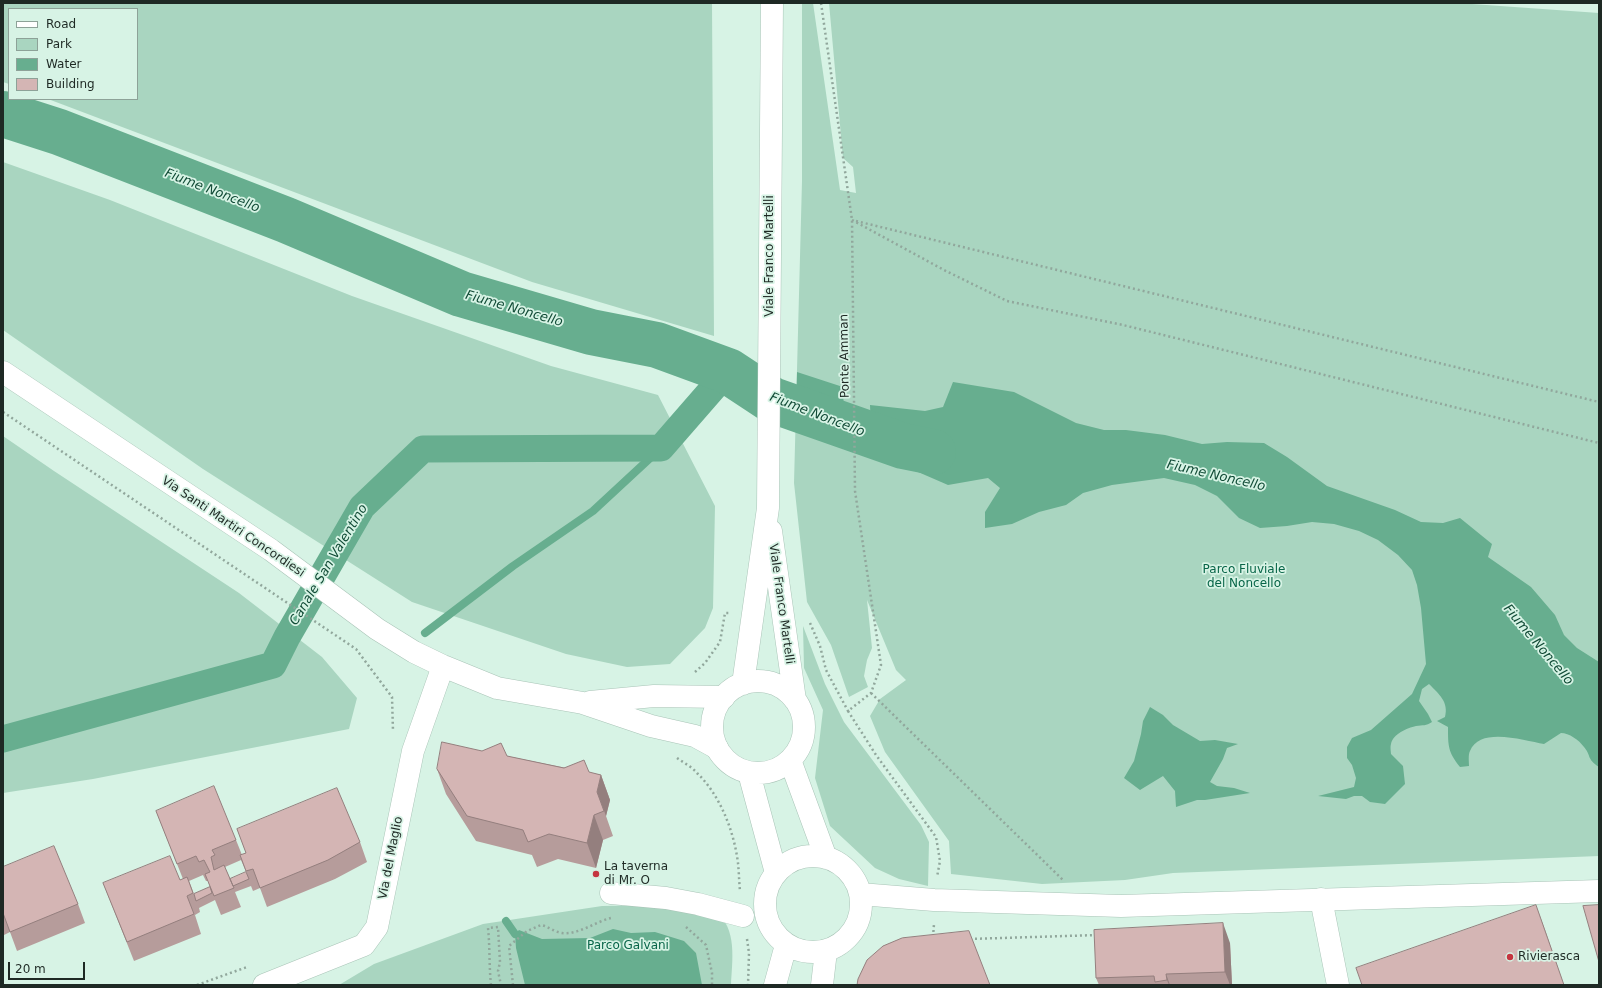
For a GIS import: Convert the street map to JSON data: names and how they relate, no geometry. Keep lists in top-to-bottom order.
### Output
{
  "streets": {
    "main road": ["Viale Franco Martelli", "Via Santi Martiri Concordiesi", "Via del Maglio"],
    "path": ["Ponte Amman"]
  },
  "crossings": [
    ["Viale Franco Martelli", "Via Santi Martiri Concordiesi"],
    ["Via Santi Martiri Concordiesi", "Via del Maglio"]
  ],
  "water": ["Fiume Noncello", "Canale San Valentino"],
  "parks": ["Parco Fluviale del Noncello", "Parco Galvani"],
  "places": ["La taverna di Mr. O", "Rivierasca"],
  "legend": [
    "Road",
    "Park",
    "Water",
    "Building"
  ],
  "scale_bar": "20 m"
}
